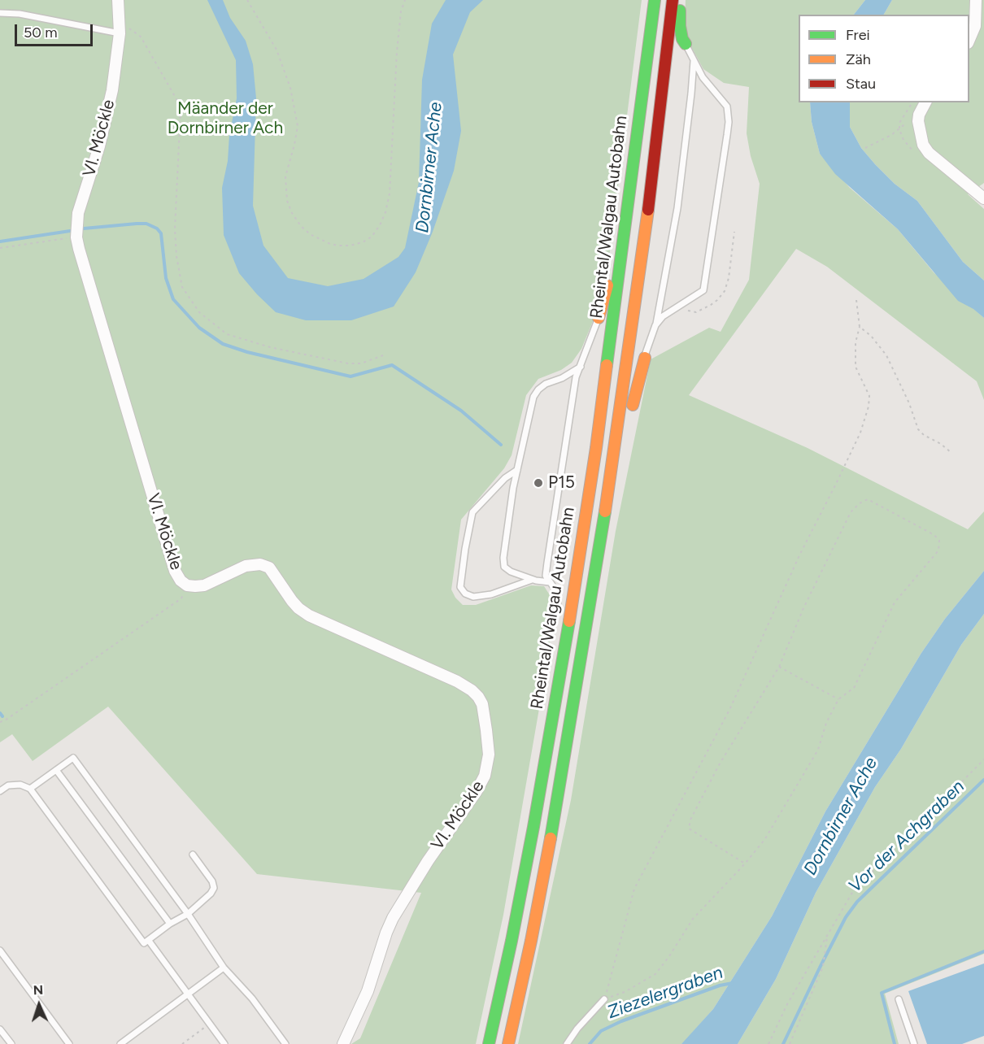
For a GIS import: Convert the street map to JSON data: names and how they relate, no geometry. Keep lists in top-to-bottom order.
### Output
{
  "streets": {
    "highway": ["Rheintal/Walgau Autobahn"],
    "street": ["VI. Möckle"]
  },
  "water": ["Dornbirner Ache", "Vor der Achgraben", "Ziezelergraben"],
  "parks": ["Mäander der Dornbirner Ach"],
  "places": ["P15"],
  "legend": ["Frei", "Zäh", "Stau"],
  "scale_bar": "50 m",
  "north": "top"
}
